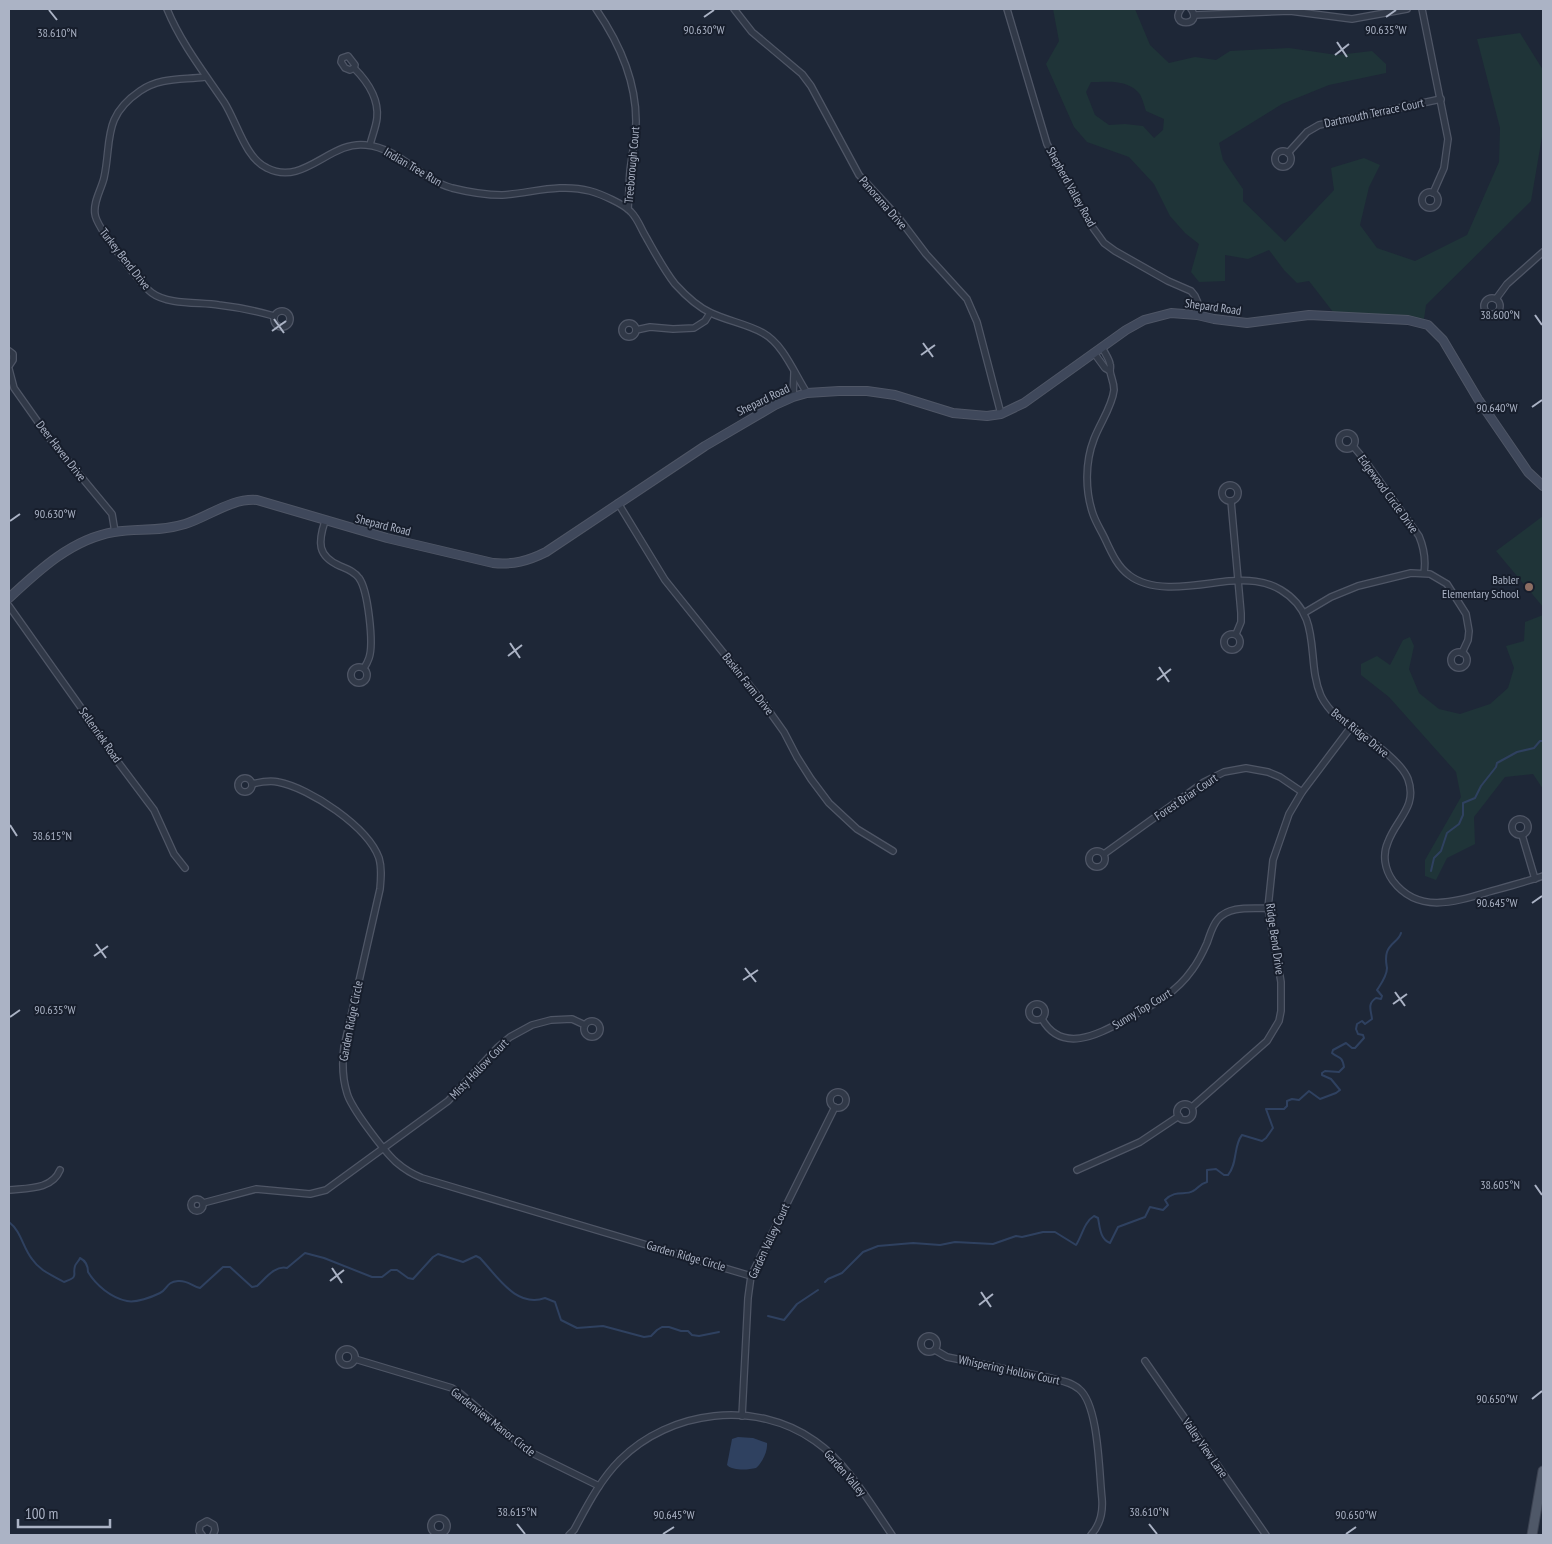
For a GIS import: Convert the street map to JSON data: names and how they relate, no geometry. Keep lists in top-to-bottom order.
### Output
{
  "streets": {
    "street": [
      "Dartmouth Terrace Court",
      "Treeborough Court",
      "Indian Tree Run",
      "Shepherd Valley Road",
      "Panorama Drive",
      "Turkey Bend Drive",
      "Shepard Road",
      "Deer Haven Drive",
      "Edgewood Circle Drive",
      "Baskin Farm Drive",
      "Bent Ridge Drive",
      "Sellenriek Road",
      "Forest Briar Court",
      "Ridge Bend Drive",
      "Sunny Top Court",
      "Garden Ridge Circle",
      "Misty Hollow Court",
      "Garden Valley Court",
      "Whispering Hollow Court",
      "Gardenview Manor Circle",
      "Valley View Lane",
      "Garden Valley"
    ]
  },
  "crossings": [
    ["Treeborough Court", "Indian Tree Run"],
    ["Indian Tree Run", "Turkey Bend Drive"],
    ["Indian Tree Run", "Shepard Road"],
    ["Shepherd Valley Road", "Shepard Road"],
    ["Panorama Drive", "Shepard Road"],
    ["Shepard Road", "Deer Haven Drive"],
    ["Shepard Road", "Baskin Farm Drive"],
    ["Shepard Road", "Bent Ridge Drive"],
    ["Bent Ridge Drive", "Ridge Bend Drive"],
    ["Forest Briar Court", "Ridge Bend Drive"],
    ["Ridge Bend Drive", "Sunny Top Court"],
    ["Garden Ridge Circle", "Misty Hollow Court"],
    ["Garden Ridge Circle", "Garden Valley Court"],
    ["Garden Valley Court", "Garden Valley"],
    ["Gardenview Manor Circle", "Garden Valley"]
  ],
  "places": ["Babler Elementary School"],
  "scale_bar": "100 m",
  "coordinates": [
    "90.630°W",
    "90.635°W",
    "38.610°N",
    "38.600°N",
    "90.640°W",
    "38.615°N",
    "90.645°W",
    "38.605°N",
    "90.650°W"
  ]
}
